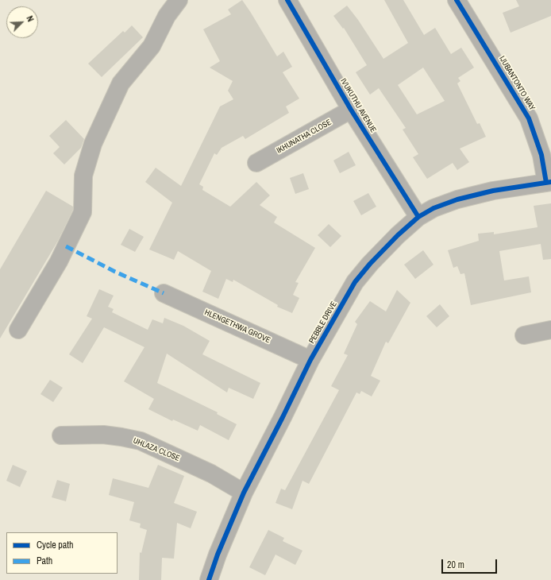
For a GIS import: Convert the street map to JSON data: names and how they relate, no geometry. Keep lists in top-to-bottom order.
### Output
{
  "streets": {
    "street": [
      "IJUBANTONTO WAY",
      "IVUKUTHU AVENUE",
      "IKHUNATHA CLOSE",
      "PEBBLE DRIVE",
      "HLENGETHWA GROVE",
      "UHLAZA CLOSE"
    ]
  },
  "crossings": [
    ["IJUBANTONTO WAY", "PEBBLE DRIVE"],
    ["IVUKUTHU AVENUE", "IKHUNATHA CLOSE"],
    ["IVUKUTHU AVENUE", "PEBBLE DRIVE"],
    ["PEBBLE DRIVE", "HLENGETHWA GROVE"],
    ["PEBBLE DRIVE", "UHLAZA CLOSE"]
  ],
  "legend": ["Cycle path", "Path"],
  "scale_bar": "20 m",
  "north": "top right"
}
